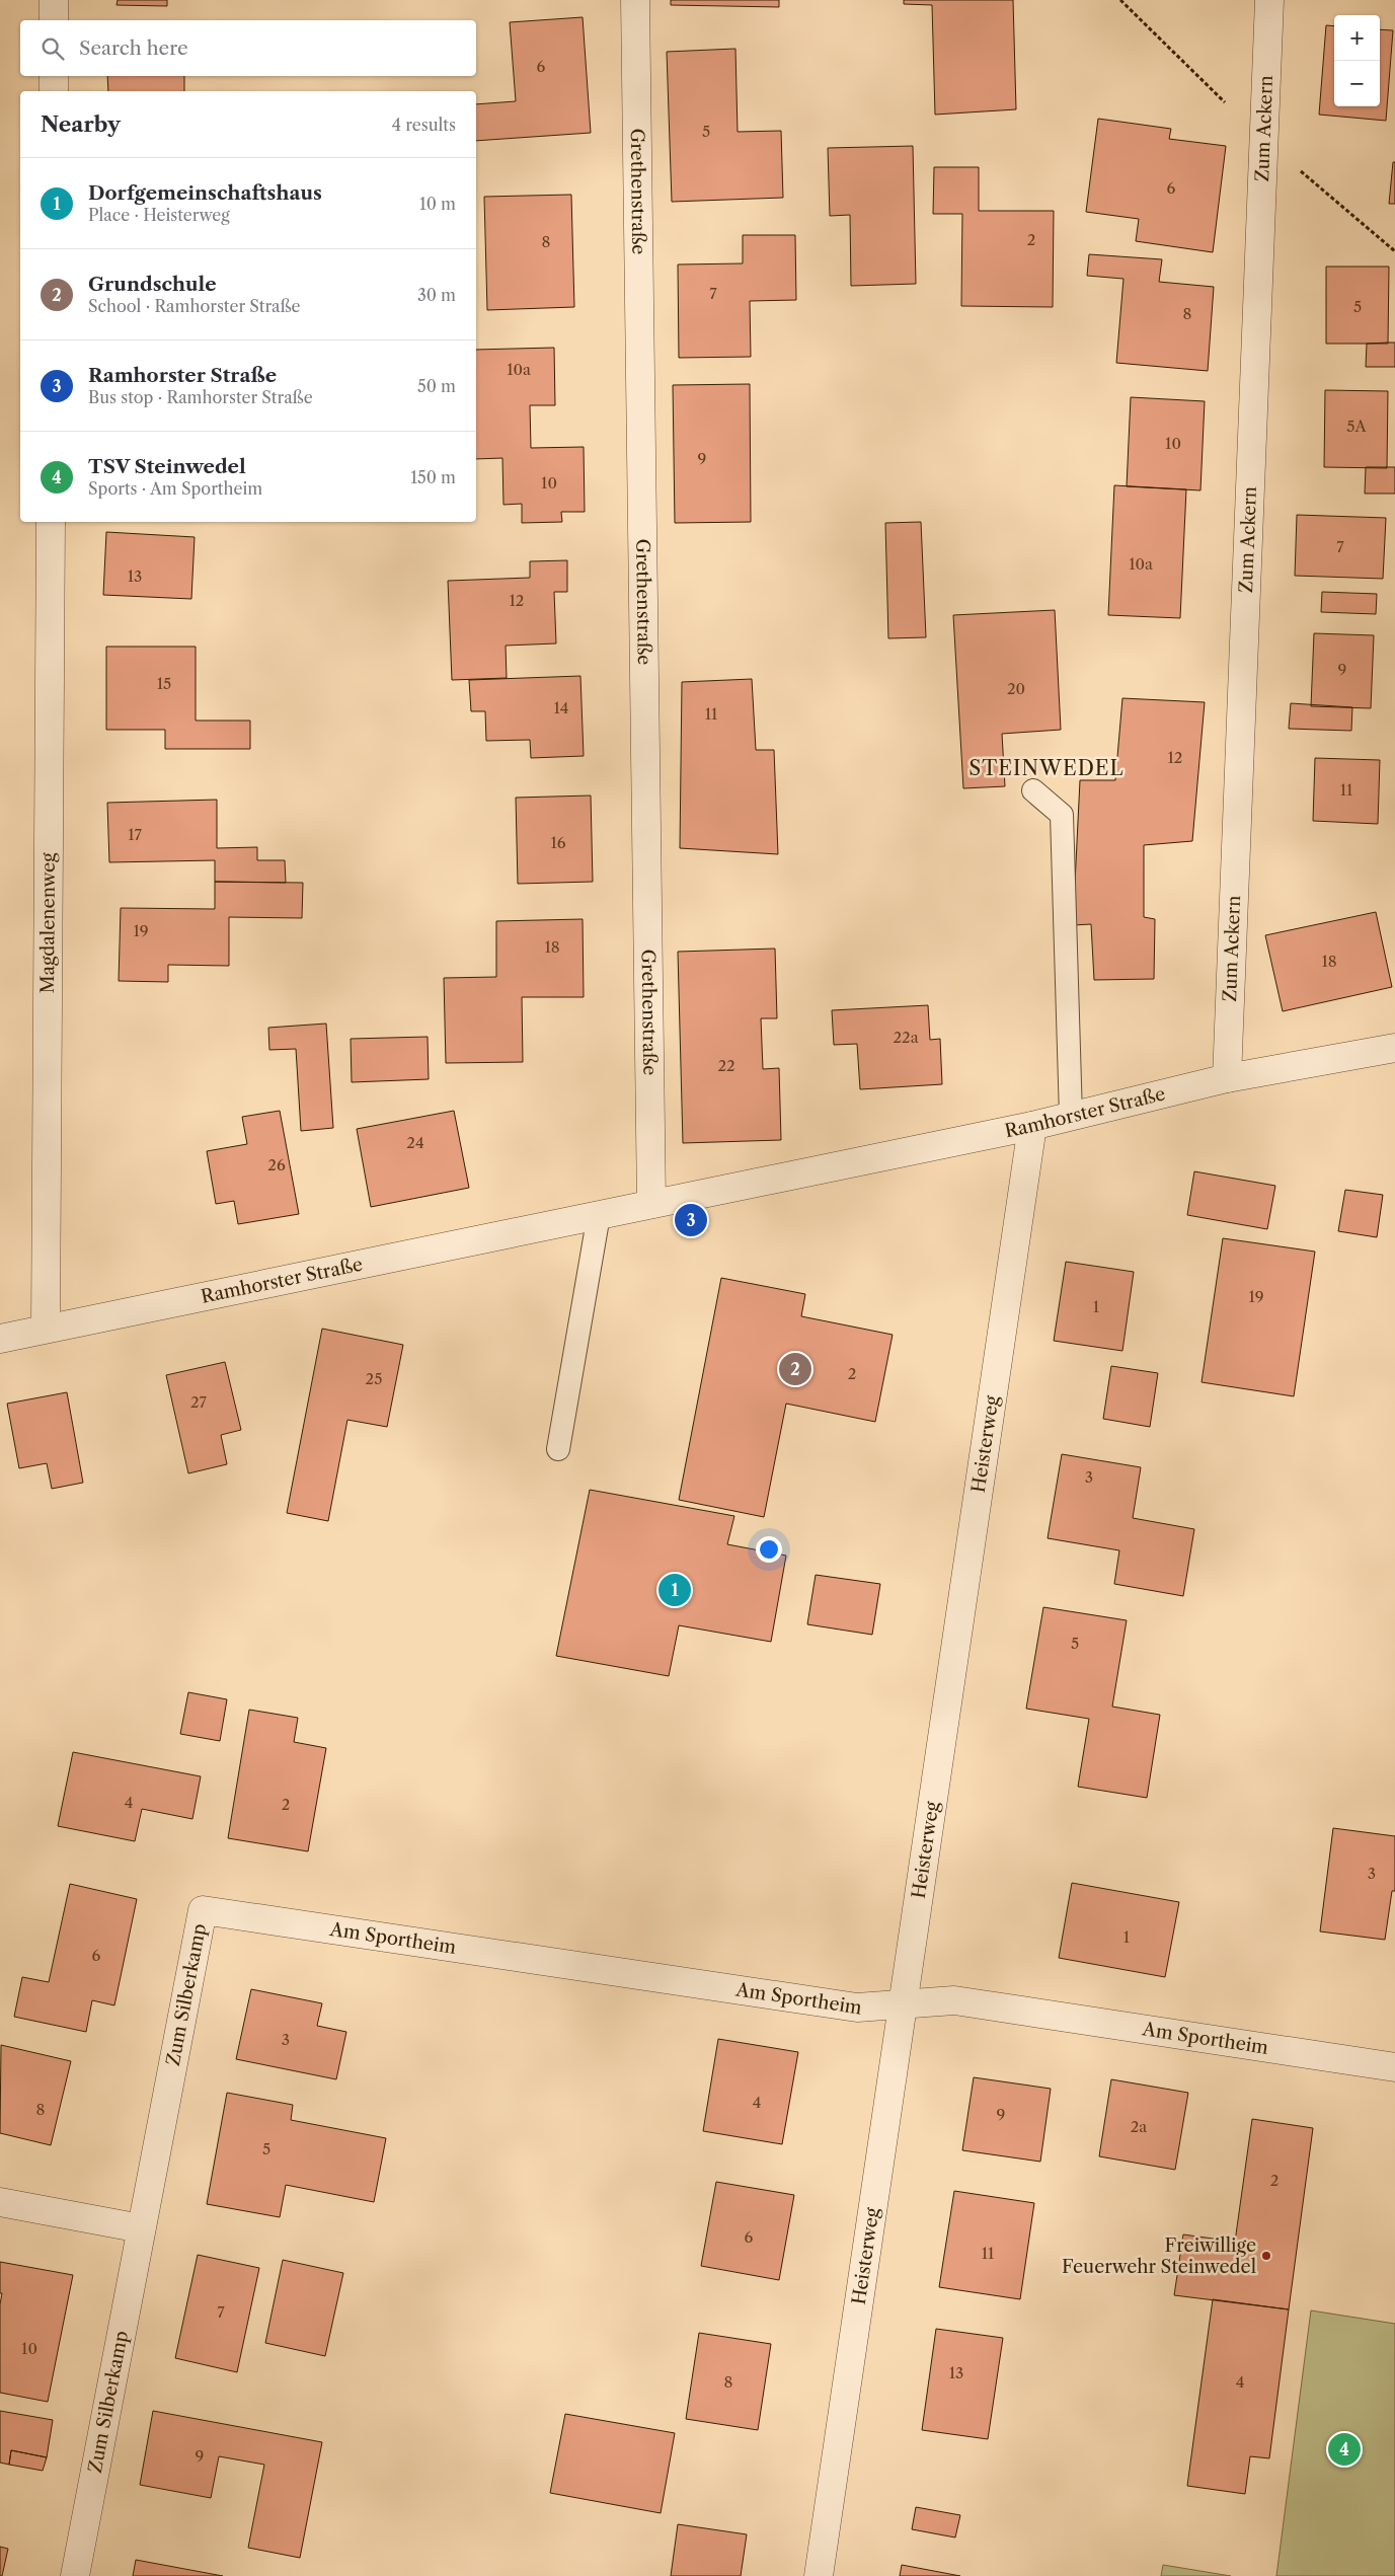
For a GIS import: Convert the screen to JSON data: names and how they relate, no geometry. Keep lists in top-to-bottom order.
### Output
{
  "streets": {
    "street": [
      "Zum Ackern",
      "Grethenstraße",
      "Magdalenenweg",
      "Ramhorster Straße",
      "Heisterweg",
      "Am Sportheim",
      "Zum Silberkamp"
    ]
  },
  "crossings": [
    ["Zum Ackern", "Ramhorster Straße"],
    ["Grethenstraße", "Ramhorster Straße"],
    ["Magdalenenweg", "Ramhorster Straße"],
    ["Ramhorster Straße", "Heisterweg"],
    ["Heisterweg", "Am Sportheim"],
    ["Am Sportheim", "Zum Silberkamp"]
  ],
  "districts": ["STEINWEDEL"],
  "places": ["Freiwillige Feuerwehr Steinwedel"],
  "house_numbers": [
    "6",
    "5",
    "6",
    "2",
    "8",
    "7",
    "5",
    "8",
    "10a",
    "5A",
    "10",
    "9",
    "10",
    "7",
    "10a",
    "13",
    "12",
    "9",
    "15",
    "20",
    "14",
    "11",
    "12",
    "11",
    "17",
    "16",
    "19",
    "18",
    "18",
    "22a",
    "22",
    "24",
    "26",
    "19",
    "1",
    "2",
    "25",
    "27",
    "3",
    "5",
    "4",
    "2",
    "3",
    "1",
    "6",
    "3",
    "4",
    "8",
    "9",
    "2a",
    "5",
    "2",
    "6",
    "11",
    "7",
    "10",
    "13",
    "8",
    "4",
    "9"
  ],
  "page": {
    "map_buttons": ["+", "−"],
    "search": "Search here",
    "heading": ["Nearby", "4 results"],
    "list": [
      {
        "mark": "1",
        "name": "Dorfgemeinschaftshaus",
        "note": "Place · Heisterweg",
        "value": "10 m"
      },
      {
        "mark": "2",
        "name": "Grundschule",
        "note": "School · Ramhorster Straße",
        "value": "30 m"
      },
      {
        "mark": "3",
        "name": "Ramhorster Straße",
        "note": "Bus stop · Ramhorster Straße",
        "value": "50 m"
      },
      {
        "mark": "4",
        "name": "TSV Steinwedel",
        "note": "Sports · Am Sportheim",
        "value": "150 m"
      }
    ],
    "pins": [
      "3",
      "2",
      "1",
      "4"
    ]
  }
}
